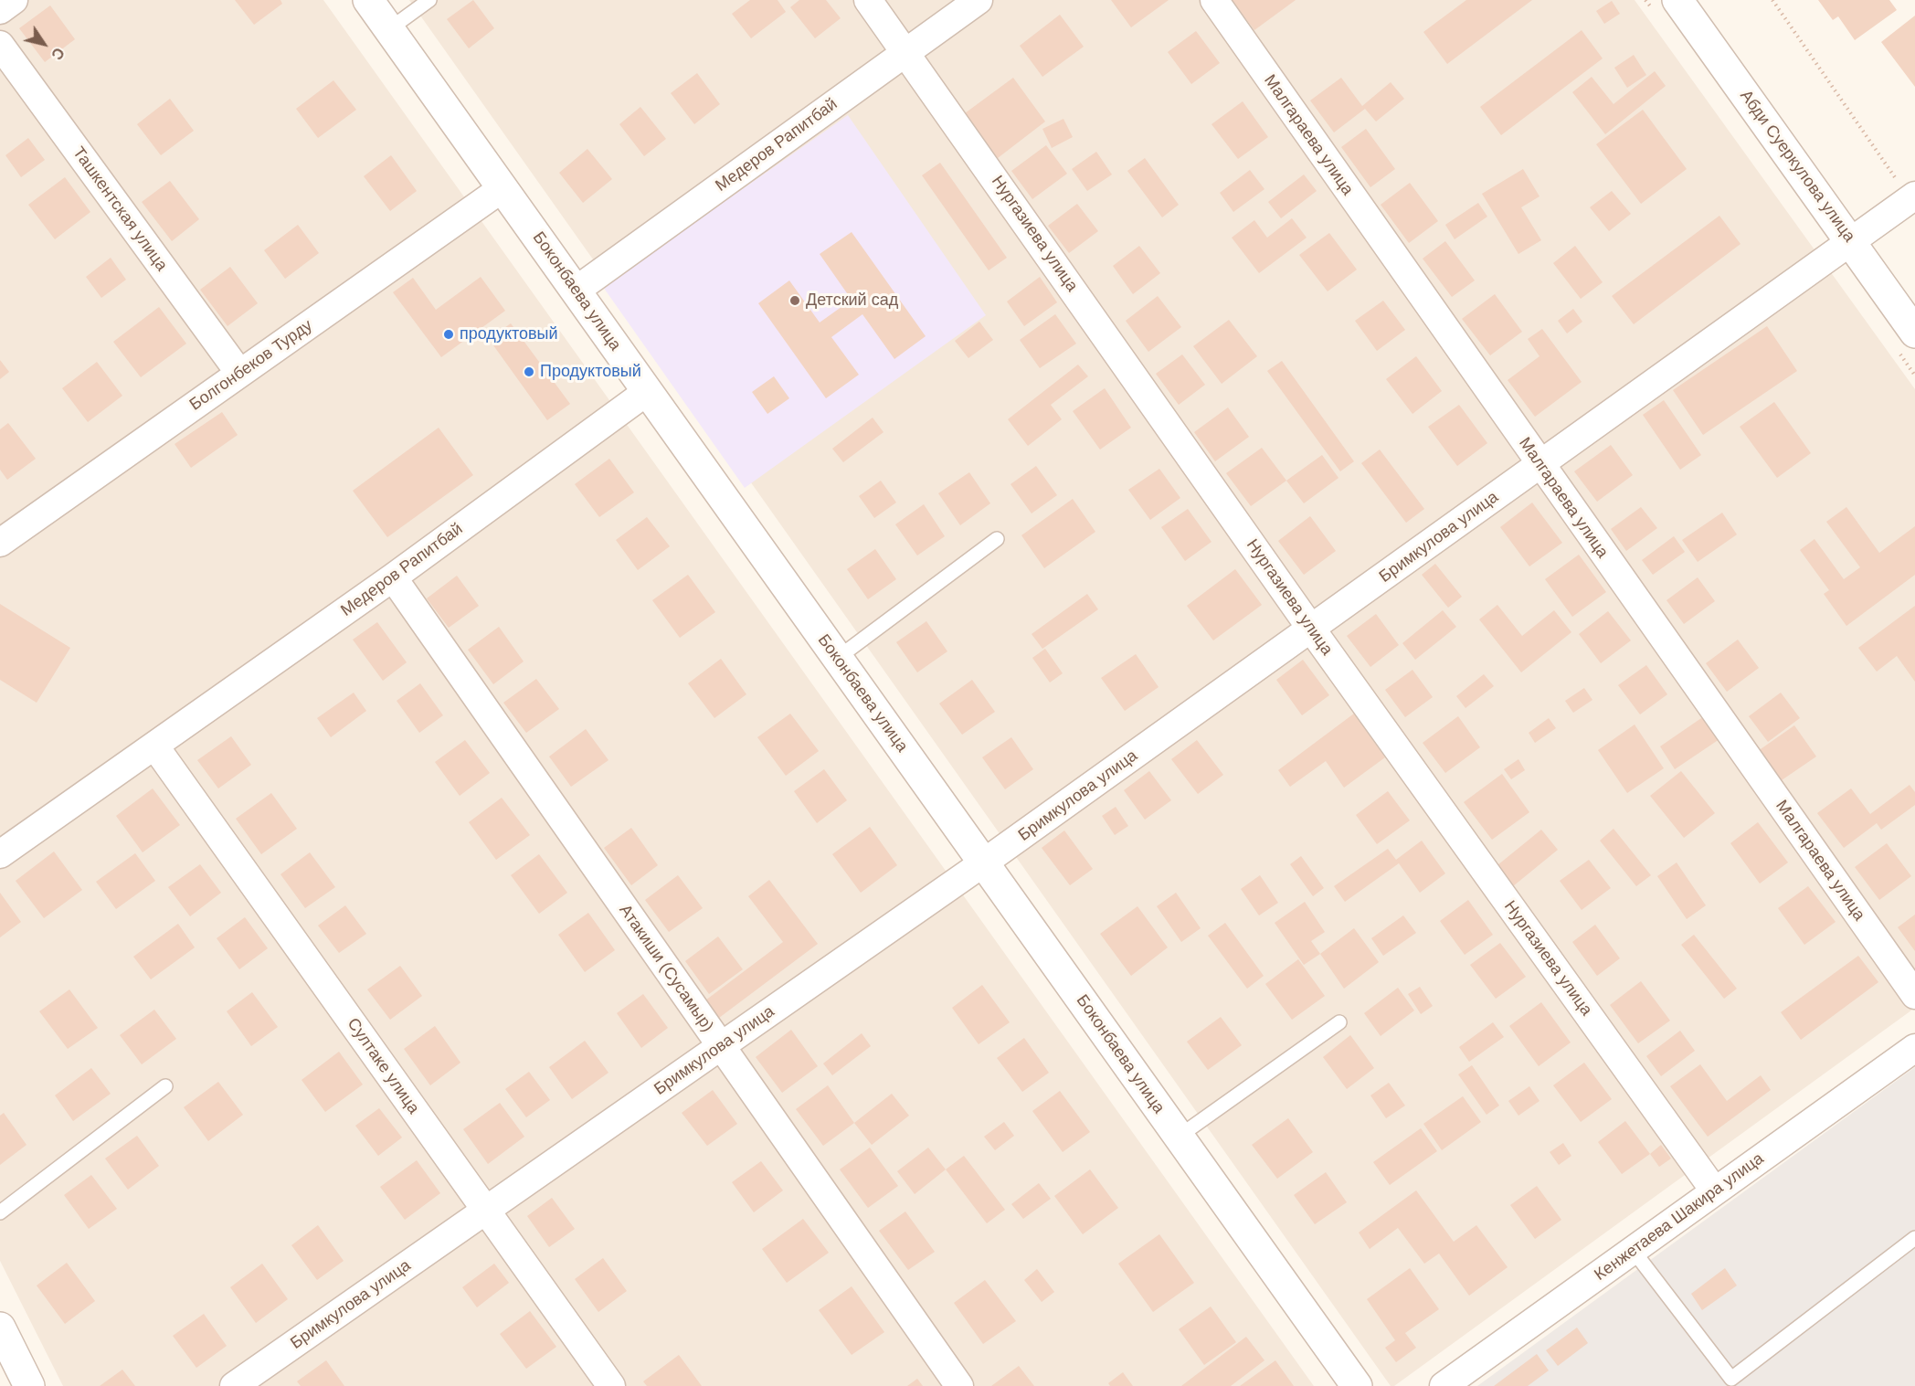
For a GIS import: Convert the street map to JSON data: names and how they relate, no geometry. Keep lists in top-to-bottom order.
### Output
{
  "streets": {
    "street": [
      "Малгараева улица",
      "Медеров Рапитбай",
      "Абди Суеркулова улица",
      "Ташкентская улица",
      "Нургазиева улица",
      "Боконбаева улица",
      "Болгонбеков Турду",
      "Бримкулова улица",
      "Атакиши (Сусамыр)",
      "Султаке улица",
      "Кенжетаева Шакира улица"
    ]
  },
  "crossings": [
    ["Малгараева улица", "Бримкулова улица"],
    ["Медеров Рапитбай", "Нургазиева улица"],
    ["Медеров Рапитбай", "Боконбаева улица"],
    ["Медеров Рапитбай", "Атакиши (Сусамыр)"],
    ["Медеров Рапитбай", "Султаке улица"],
    ["Абди Суеркулова улица", "Бримкулова улица"],
    ["Ташкентская улица", "Болгонбеков Турду"],
    ["Нургазиева улица", "Бримкулова улица"],
    ["Нургазиева улица", "Кенжетаева Шакира улица"],
    ["Боконбаева улица", "Болгонбеков Турду"],
    ["Боконбаева улица", "Бримкулова улица"],
    ["Бримкулова улица", "Атакиши (Сусамыр)"],
    ["Бримкулова улица", "Султаке улица"]
  ],
  "places": ["Детский сад", "продуктовый", "Продуктовый"],
  "north": "bottom right"
}
